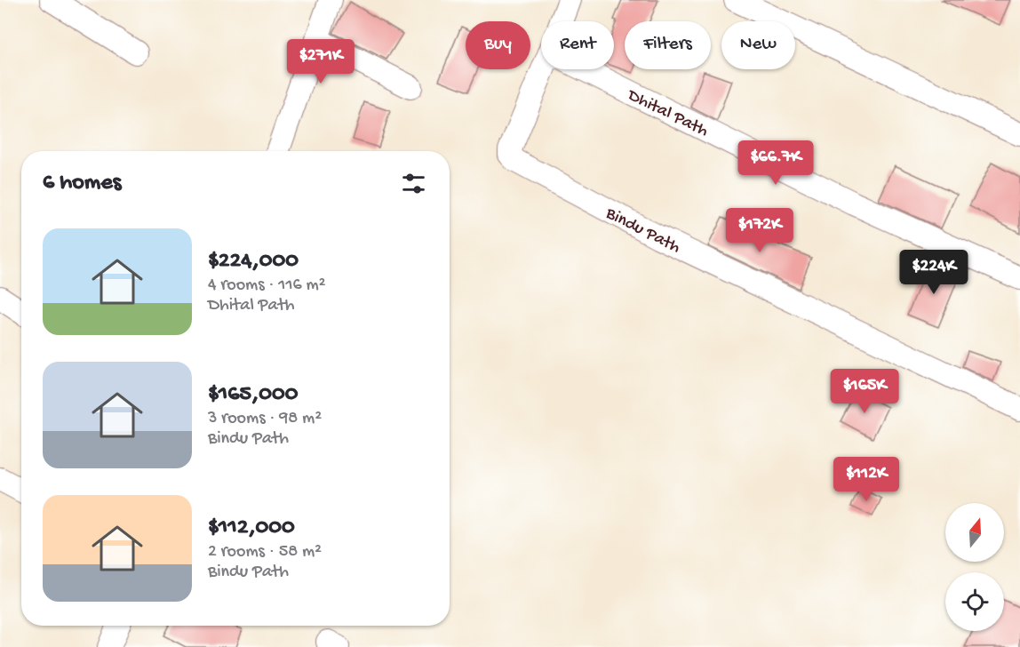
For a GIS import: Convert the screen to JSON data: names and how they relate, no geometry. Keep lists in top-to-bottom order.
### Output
{
  "streets": {
    "street": ["Dhital Path", "Bindu Path"]
  },
  "north": "top",
  "page": {
    "chip": [
      "Buy",
      "Rent",
      "Filters",
      "New"
    ],
    "price": [
      "$271K",
      "$66.7K",
      "$172K",
      "$224K",
      "$165K",
      "$112K"
    ],
    "heading": "6 homes",
    "list": [
      {
        "name": "$224,000",
        "note": "4 rooms · 116 m² · Dhital Path"
      },
      {
        "name": "$165,000",
        "note": "3 rooms · 98 m² · Bindu Path"
      },
      {
        "name": "$112,000",
        "note": "2 rooms · 58 m² · Bindu Path"
      }
    ]
  }
}
